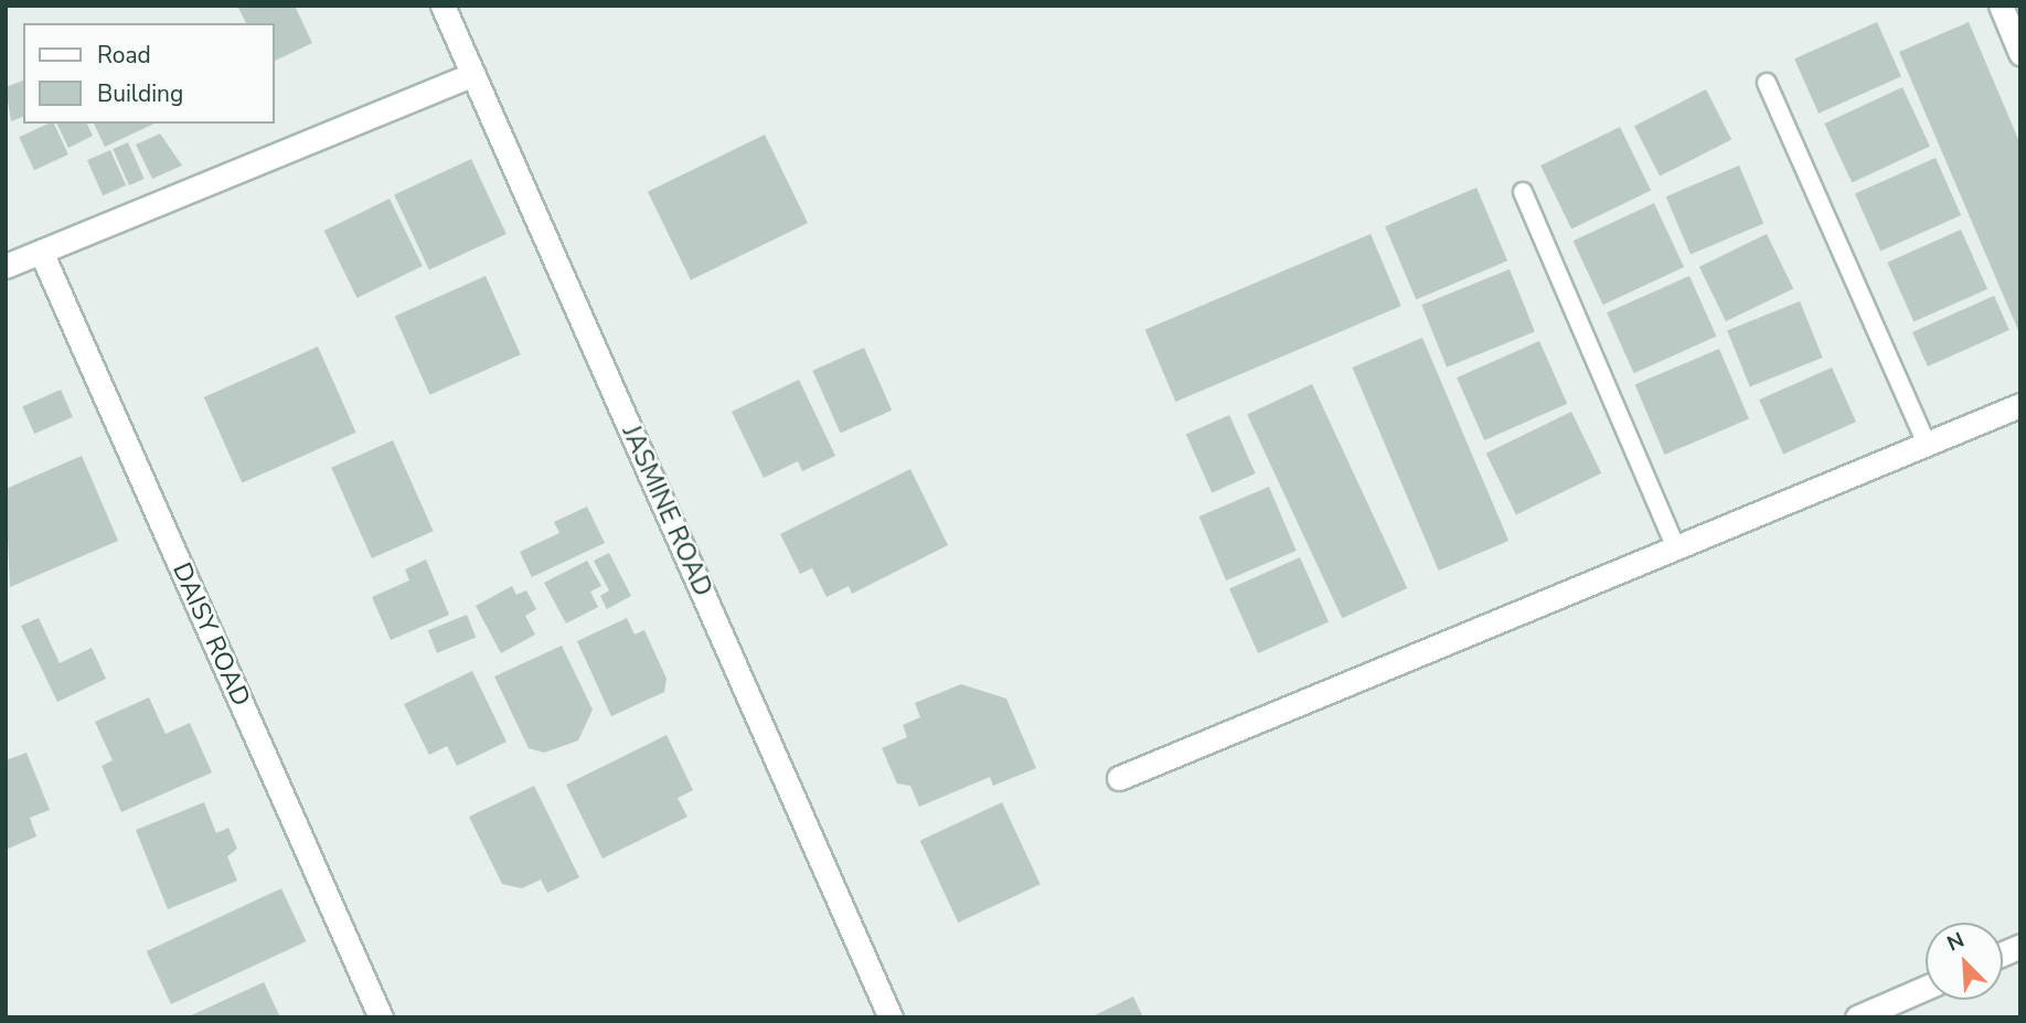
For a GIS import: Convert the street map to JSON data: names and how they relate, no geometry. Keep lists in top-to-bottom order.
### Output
{
  "streets": {
    "street": ["JASMINE ROAD", "DAISY ROAD"]
  },
  "legend": ["Road", "Building"],
  "north": "top left"
}
